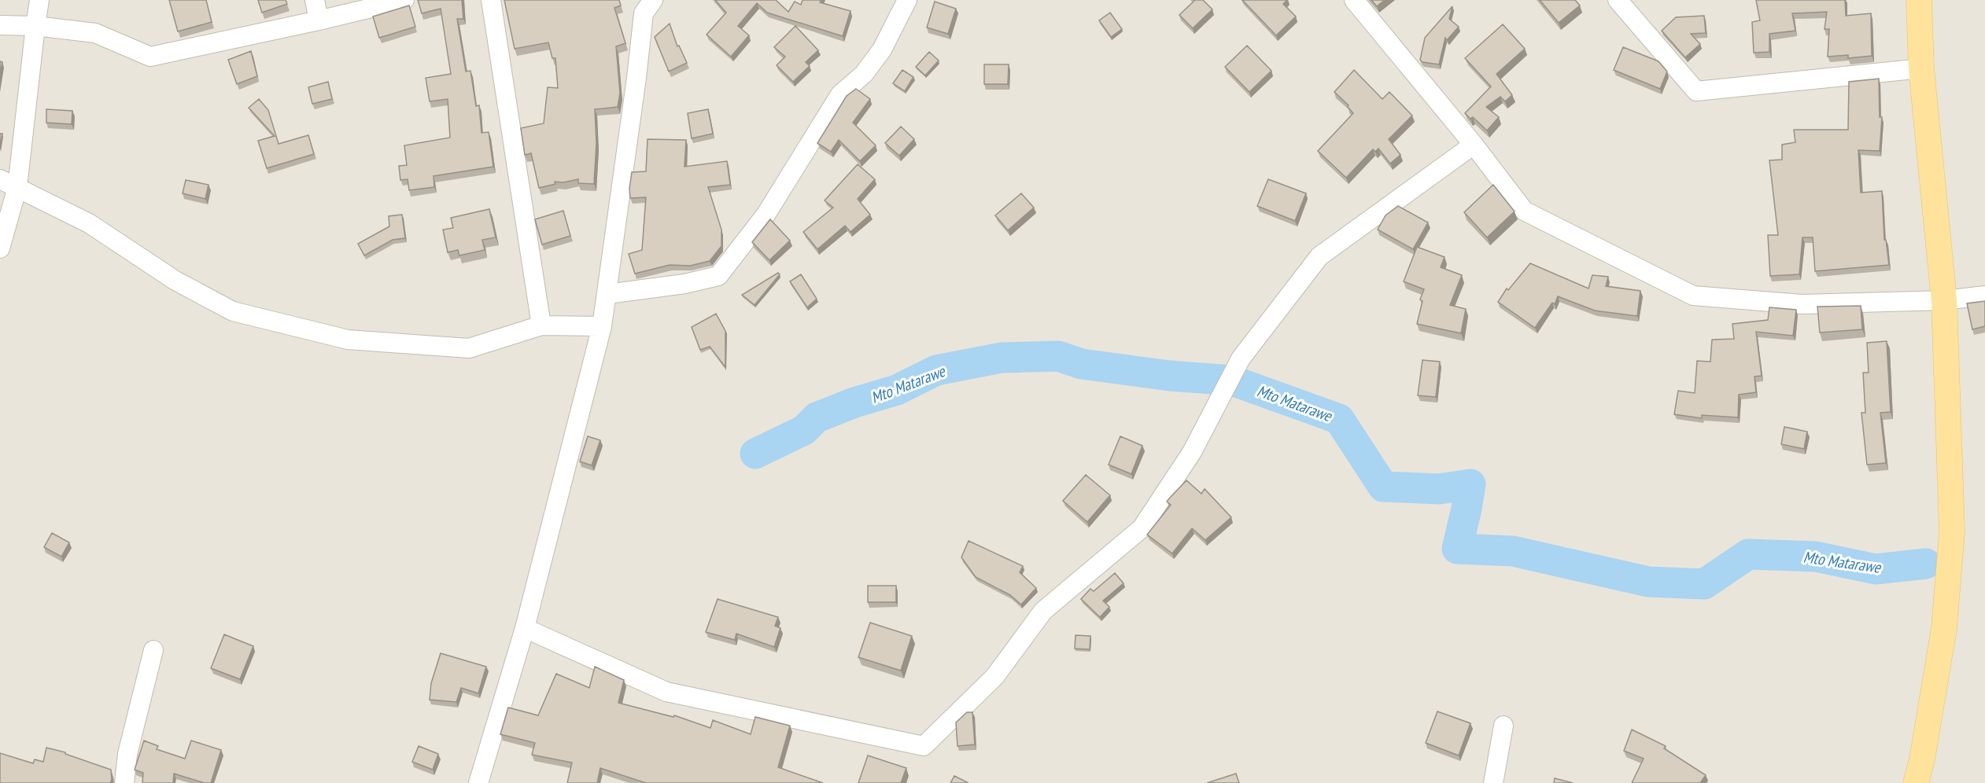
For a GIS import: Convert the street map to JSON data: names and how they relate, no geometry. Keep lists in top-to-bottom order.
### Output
{
  "water": ["Mto Matarawe"]
}
